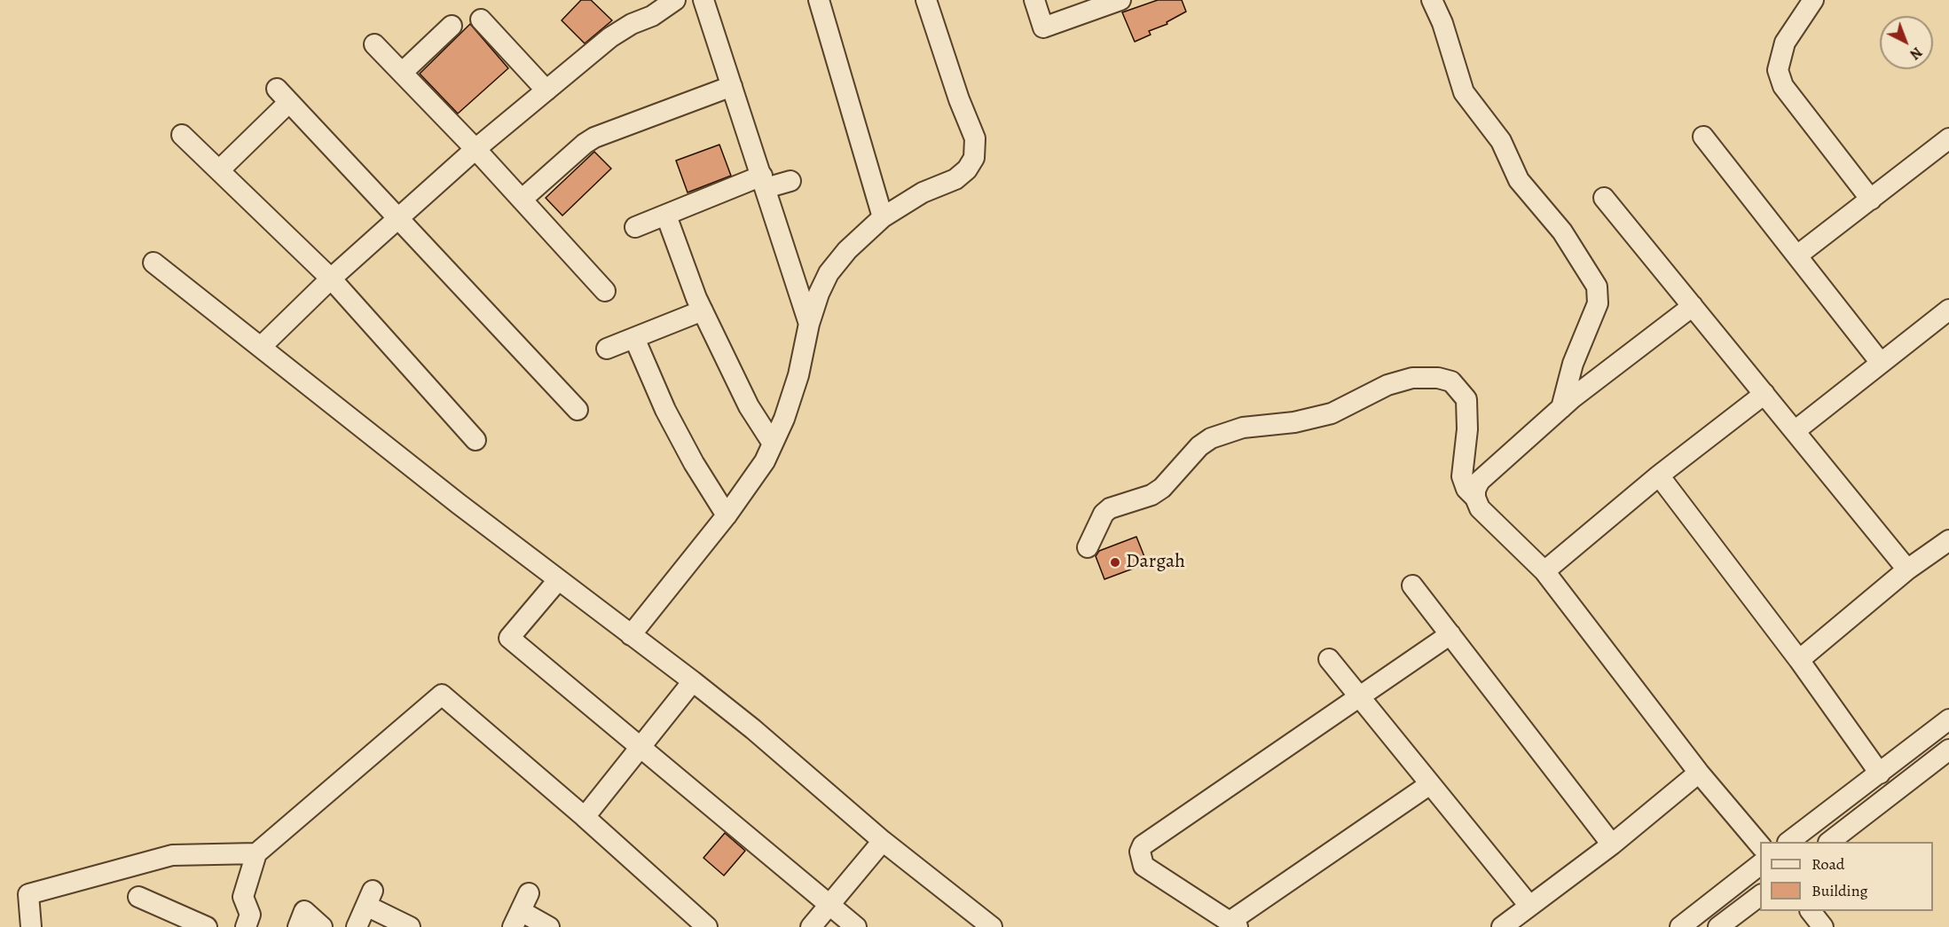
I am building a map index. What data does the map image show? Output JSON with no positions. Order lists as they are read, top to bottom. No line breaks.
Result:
{"places":["Dargah"],"legend":["Road","Building"],"north":"bottom right"}
